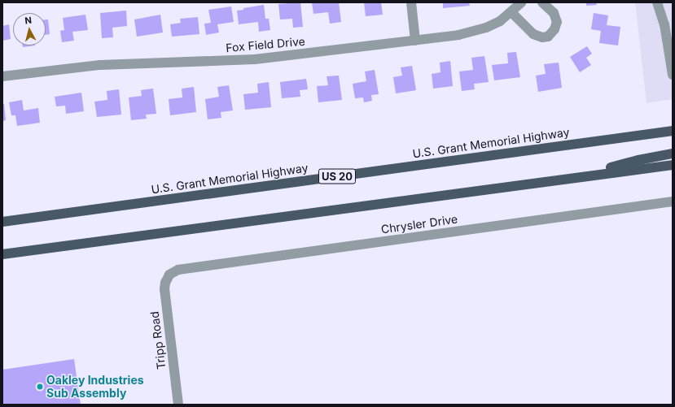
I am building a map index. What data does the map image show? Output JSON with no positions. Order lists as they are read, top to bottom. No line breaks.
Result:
{"streets":{"main road":["U.S. Grant Memorial Highway","US 20"],"street":["Fox Field Drive","Chrysler Drive","Tripp Road"]},"crossings":[["Chrysler Drive","Tripp Road"]],"places":["Oakley Industries Sub Assembly"],"north":"top"}
